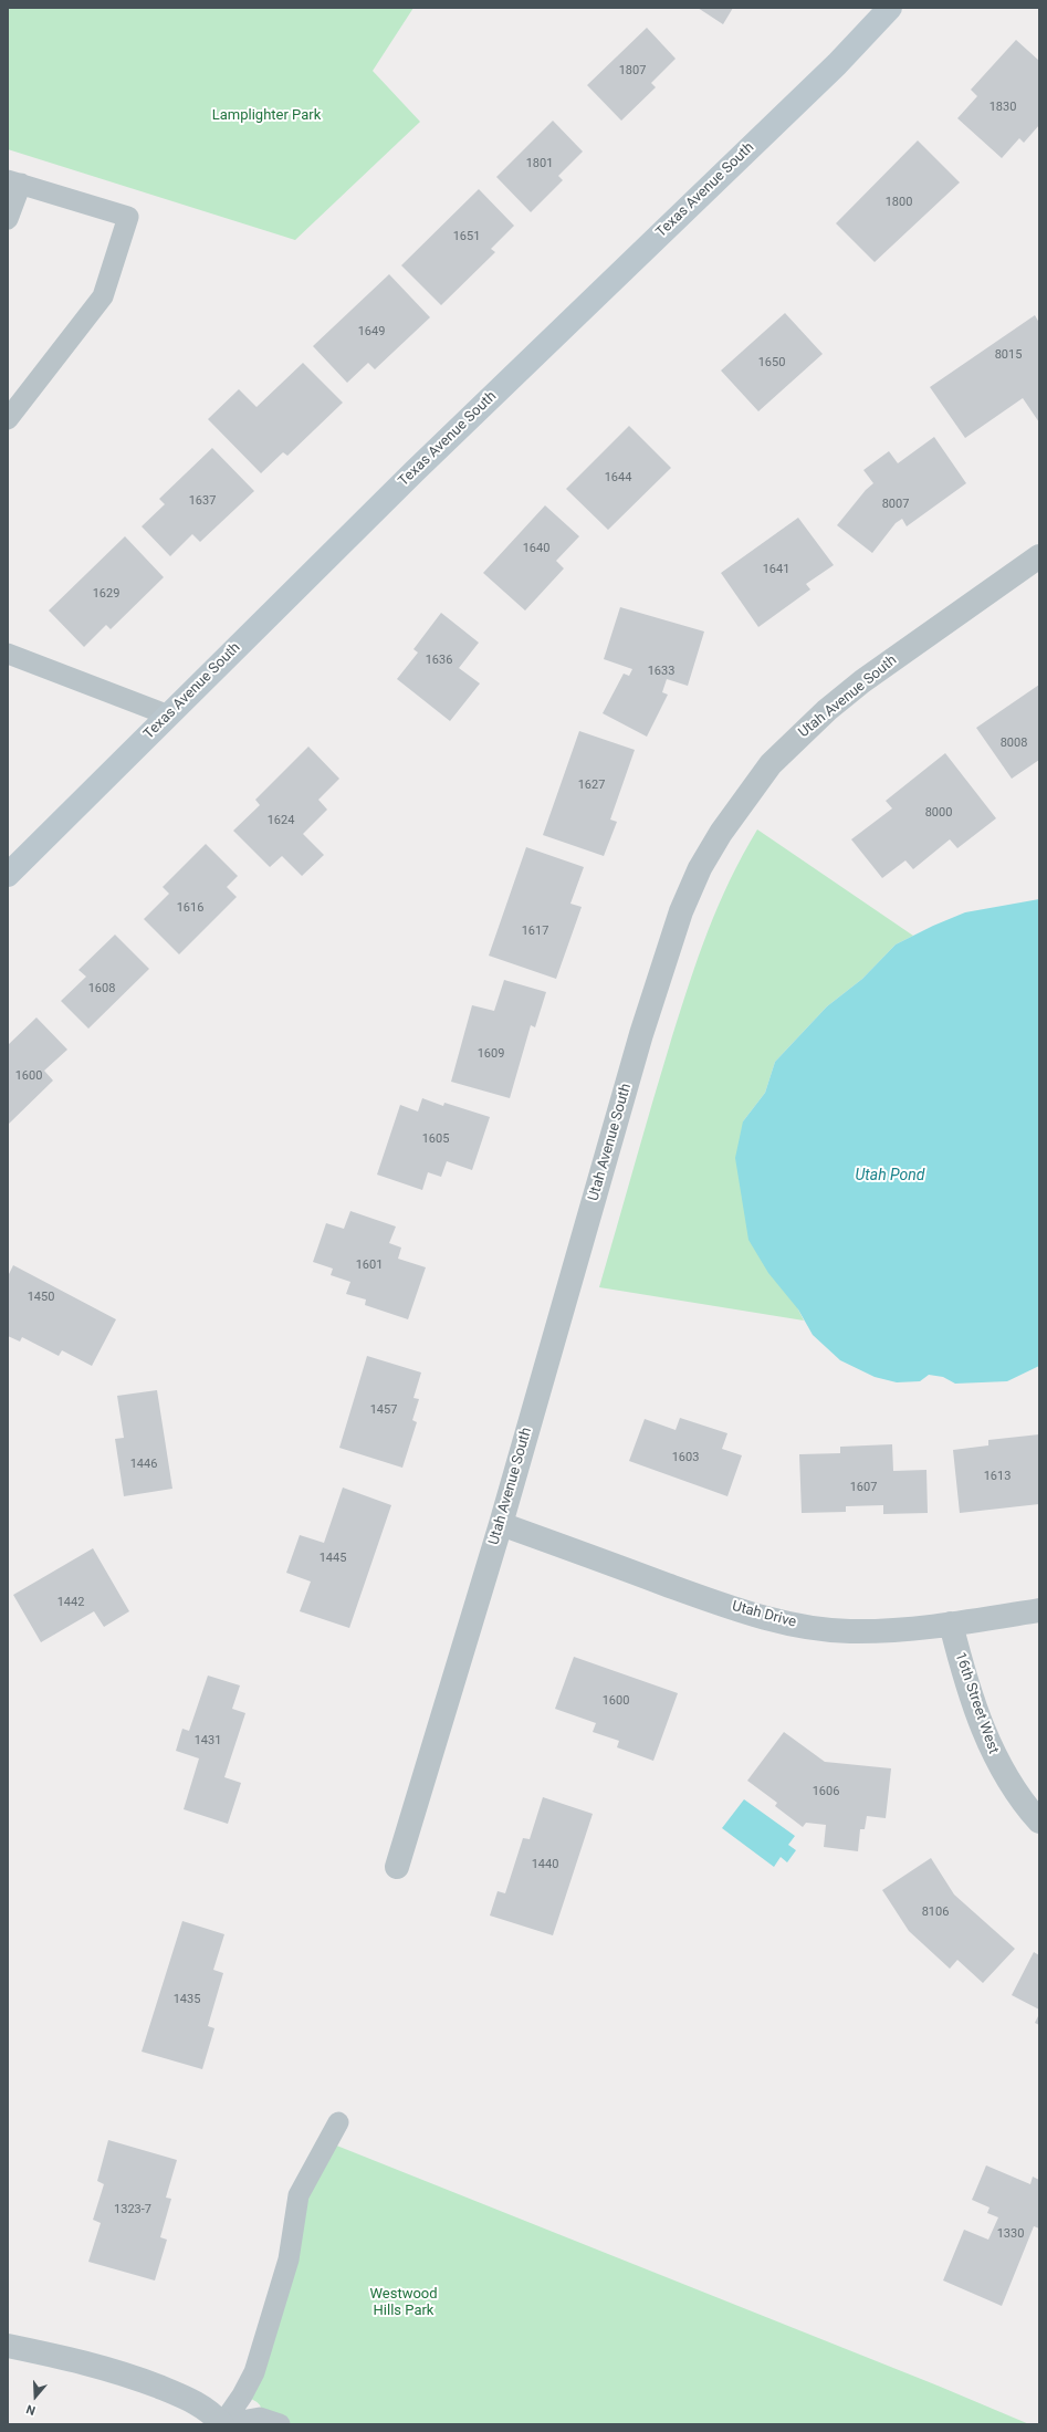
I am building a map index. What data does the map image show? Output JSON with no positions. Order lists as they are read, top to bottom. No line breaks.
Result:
{"streets":{"street":["Texas Avenue South","Utah Avenue South","Utah Drive","16th Street West"]},"crossings":[["Utah Avenue South","Utah Drive"],["Utah Drive","16th Street West"]],"water":["Utah Pond"],"parks":["Lamplighter Park","Westwood Hills Park"],"house_numbers":["1807","1830","1801","1800","1651","1649","8015","1650","1644","1637","8007","1640","1641","1629","1636","1633","8008","1627","8000","1624","1616","1617","1608","1609","1600","1605","1601","1450","1457","1603","1446","1613","1607","1445","1442","1600","1431","1606","1440","8106","1435","1323-7","1330"],"north":"bottom"}
